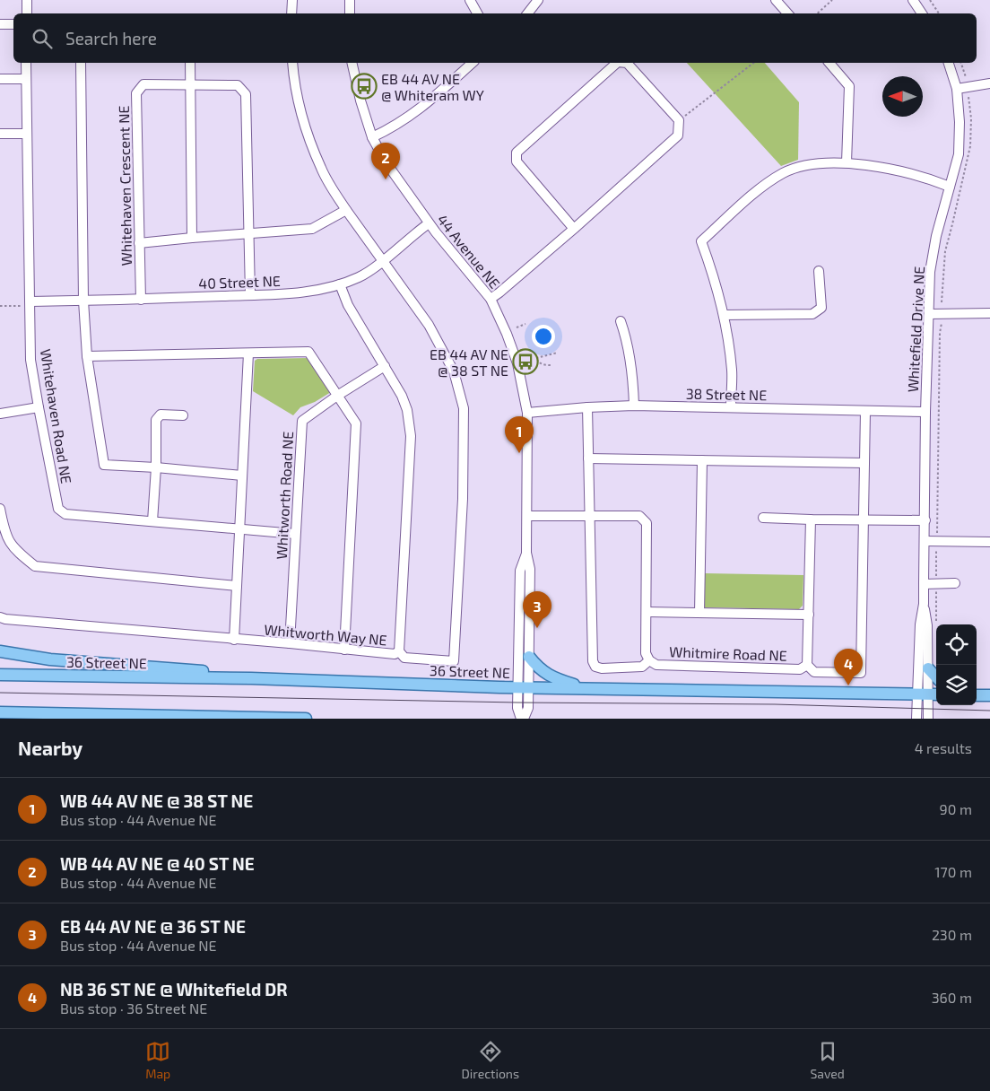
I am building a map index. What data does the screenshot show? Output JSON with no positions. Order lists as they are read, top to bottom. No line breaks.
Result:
{"streets":{"main road":["36 Street NE"],"street":["Whitehaven Crescent NE","44 Avenue NE","40 Street NE","Whitefield Drive NE","38 Street NE","Whitehaven Road NE","Whitworth Road NE","Whitworth Way NE","Whitmire Road NE"]},"crossings":[["Whitehaven Crescent NE","40 Street NE"],["44 Avenue NE","40 Street NE"],["44 Avenue NE","38 Street NE"],["44 Avenue NE","Whitmire Road NE"],["44 Avenue NE","36 Street NE"],["40 Street NE","Whitehaven Road NE"],["40 Street NE","Whitworth Way NE"],["Whitefield Drive NE","38 Street NE"],["Whitefield Drive NE","36 Street NE"],["Whitehaven Road NE","Whitworth Road NE"],["Whitworth Road NE","Whitworth Way NE"]],"places":{"bus stop":["EB 44 AV NE @ Whiteram WY","EB 44 AV NE @ 38 ST NE"]},"north":"left","page":{"search":"Search here","pins":["2","1","3","4"],"heading":["Nearby","4 results"],"list":[{"mark":"1","name":"WB 44 AV NE @ 38 ST NE","note":"Bus stop · 44 Avenue NE","value":"90 m"},{"mark":"2","name":"WB 44 AV NE @ 40 ST NE","note":"Bus stop · 44 Avenue NE","value":"170 m"},{"mark":"3","name":"EB 44 AV NE @ 36 ST NE","note":"Bus stop · 44 Avenue NE","value":"230 m"},{"mark":"4","name":"NB 36 ST NE @ Whitefield DR","note":"Bus stop · 36 Street NE","value":"360 m"}],"nav":["Map","Directions","Saved"]}}
